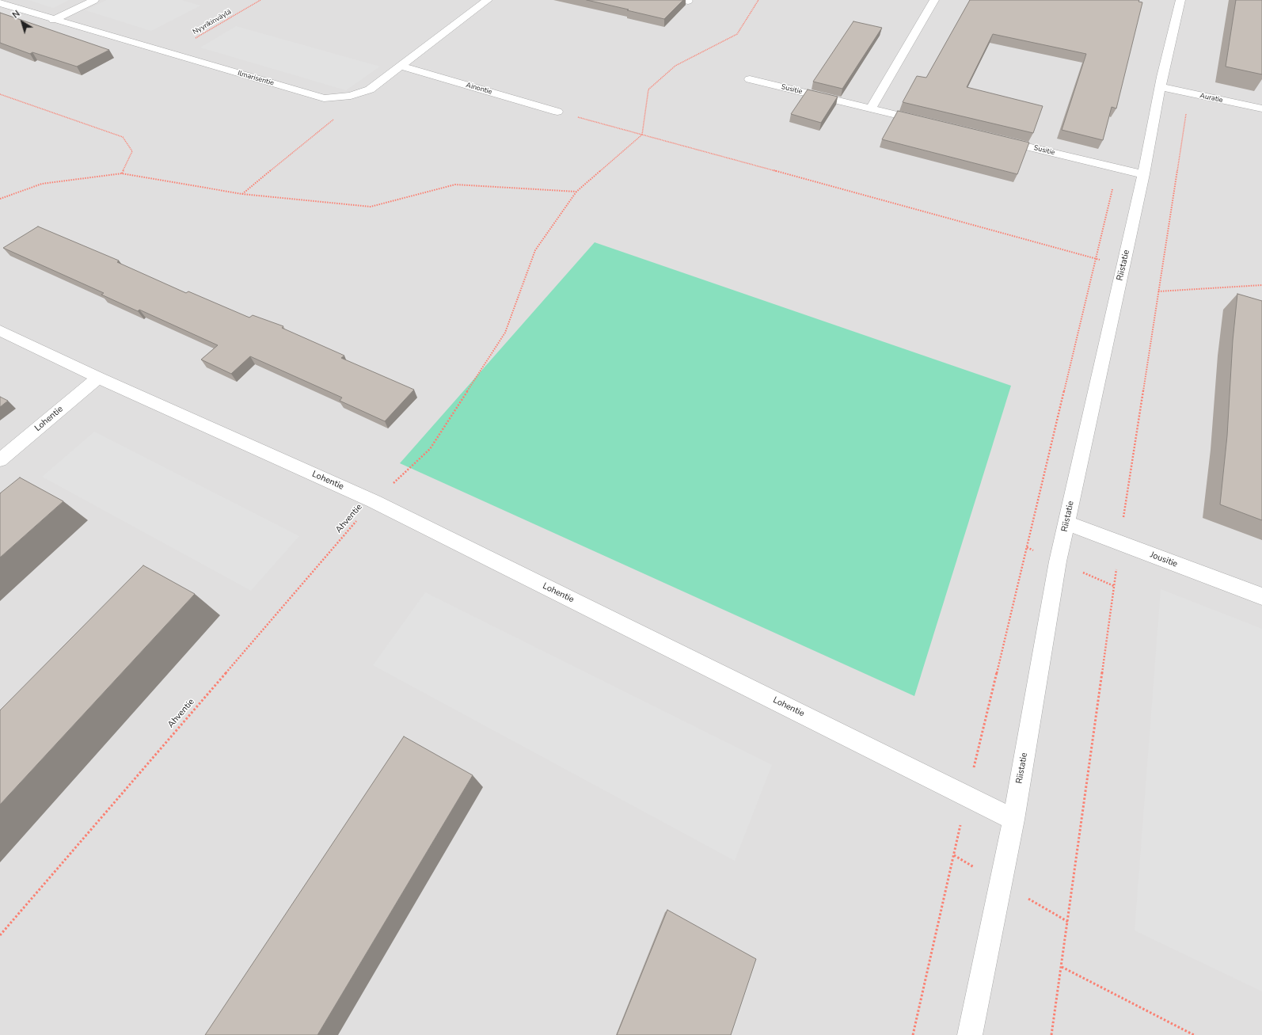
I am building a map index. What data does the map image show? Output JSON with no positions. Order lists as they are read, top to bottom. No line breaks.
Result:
{"streets":{"street":["Ilmarisentie","Ainontie","Susitie","Auratie","Riistatie","Lohentie","Jousitie"],"path":["Nyyrikinväylä","Ahventie"]},"crossings":[["Nyyrikinväylä","Ilmarisentie"],["Ilmarisentie","Ainontie"],["Susitie","Riistatie"],["Auratie","Riistatie"],["Riistatie","Lohentie"],["Riistatie","Jousitie"],["Lohentie","Ahventie"]],"north":"top left"}
